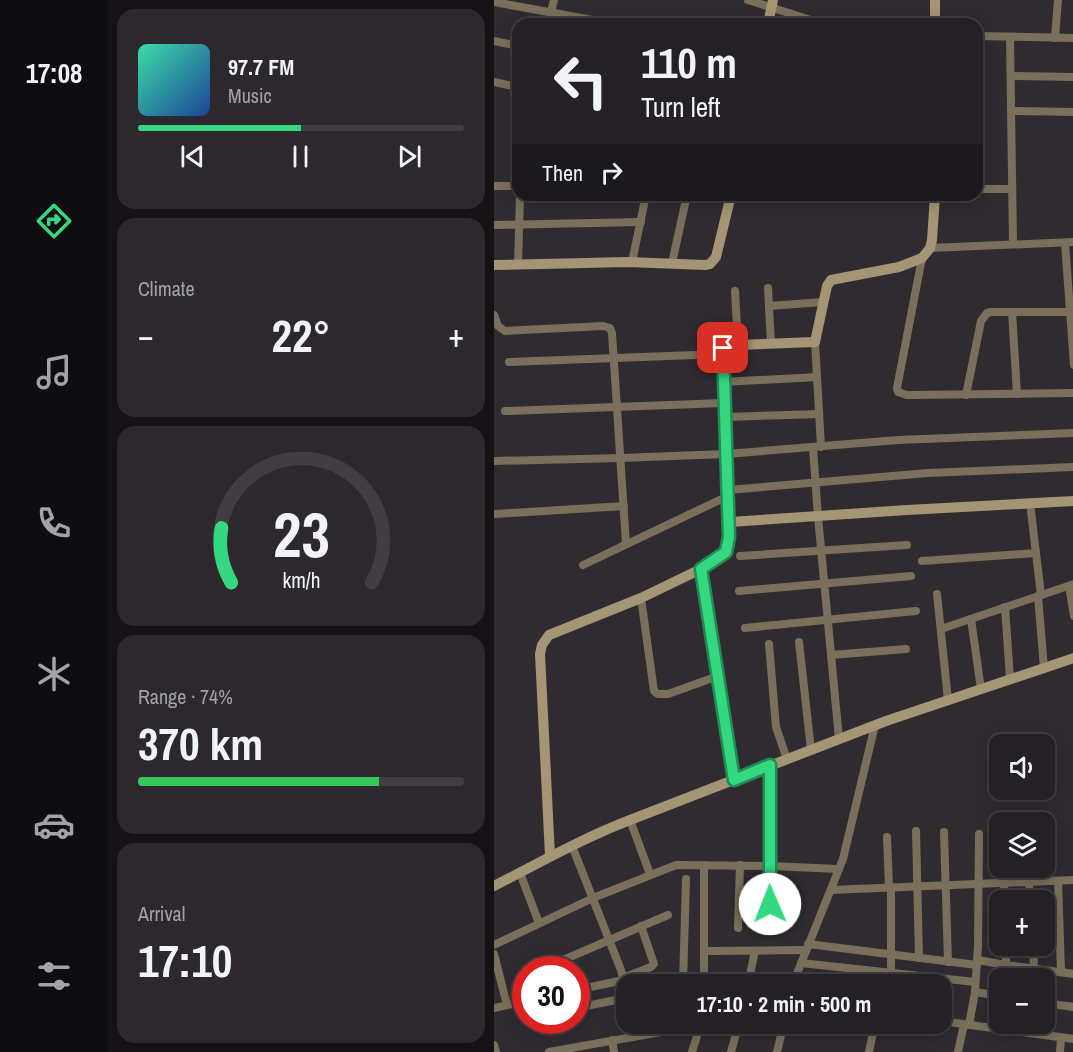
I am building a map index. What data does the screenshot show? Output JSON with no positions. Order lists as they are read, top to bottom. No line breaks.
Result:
{"page":{"tabs":"17:08","turn":["110 m","Turn left"],"song":["97.7 FM","Music"],"then":"Then","tile":["Climate",["Range · 74%","370 km"],["Arrival","17:10"]],"heat":["−","22°","+"],"map_buttons":["+","−"],"limit":"30","trip":"17:10 · 2 min · 500 m","gauge":["23","km/h"]}}
